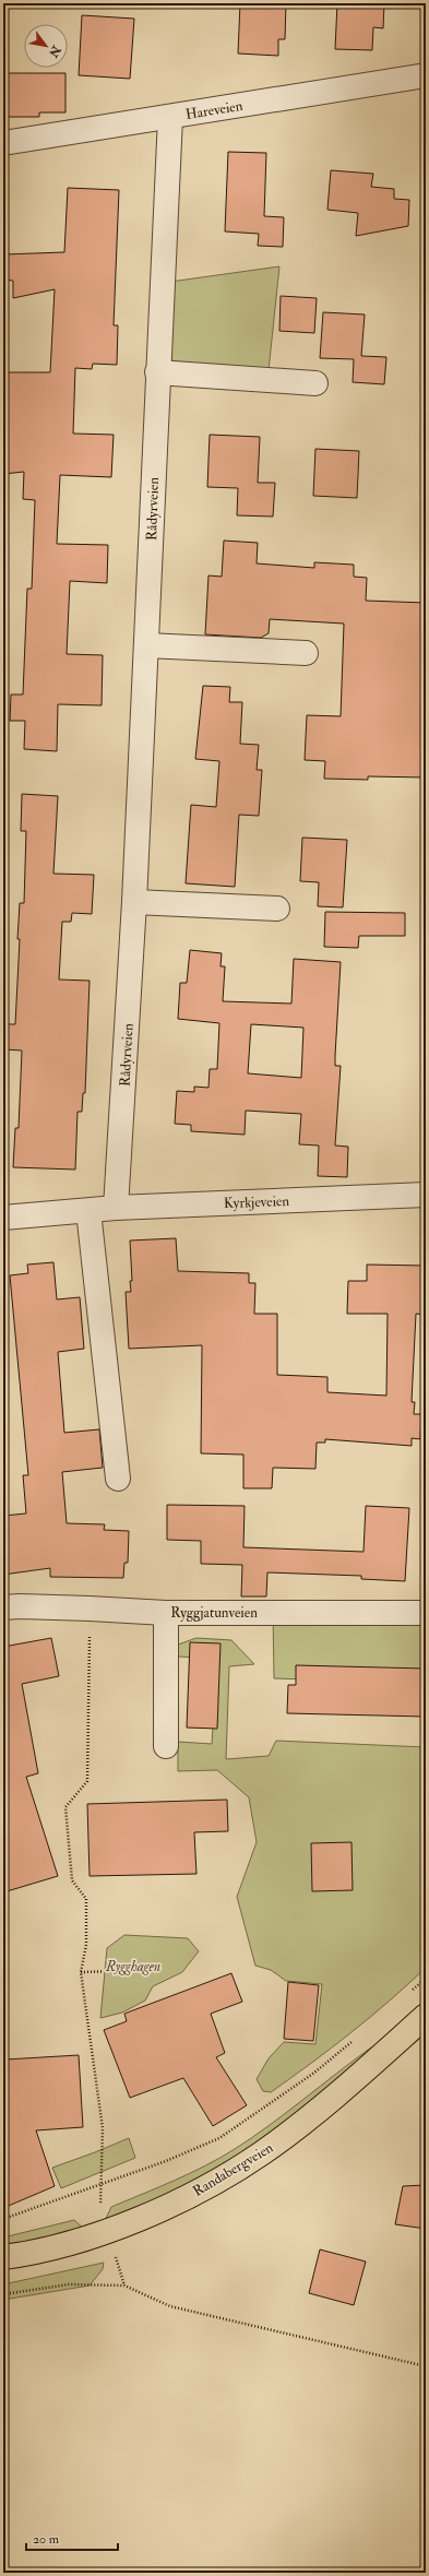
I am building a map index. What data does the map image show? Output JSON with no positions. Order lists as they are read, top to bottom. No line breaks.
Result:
{"streets":{"main road":["Randabergveien"],"street":["Hareveien","Rådyrveien","Kyrkjeveien","Ryggjatunveien"]},"crossings":[["Hareveien","Rådyrveien"],["Rådyrveien","Kyrkjeveien"]],"parks":["Rygghagen"],"scale_bar":"20 m","north":"bottom right"}
